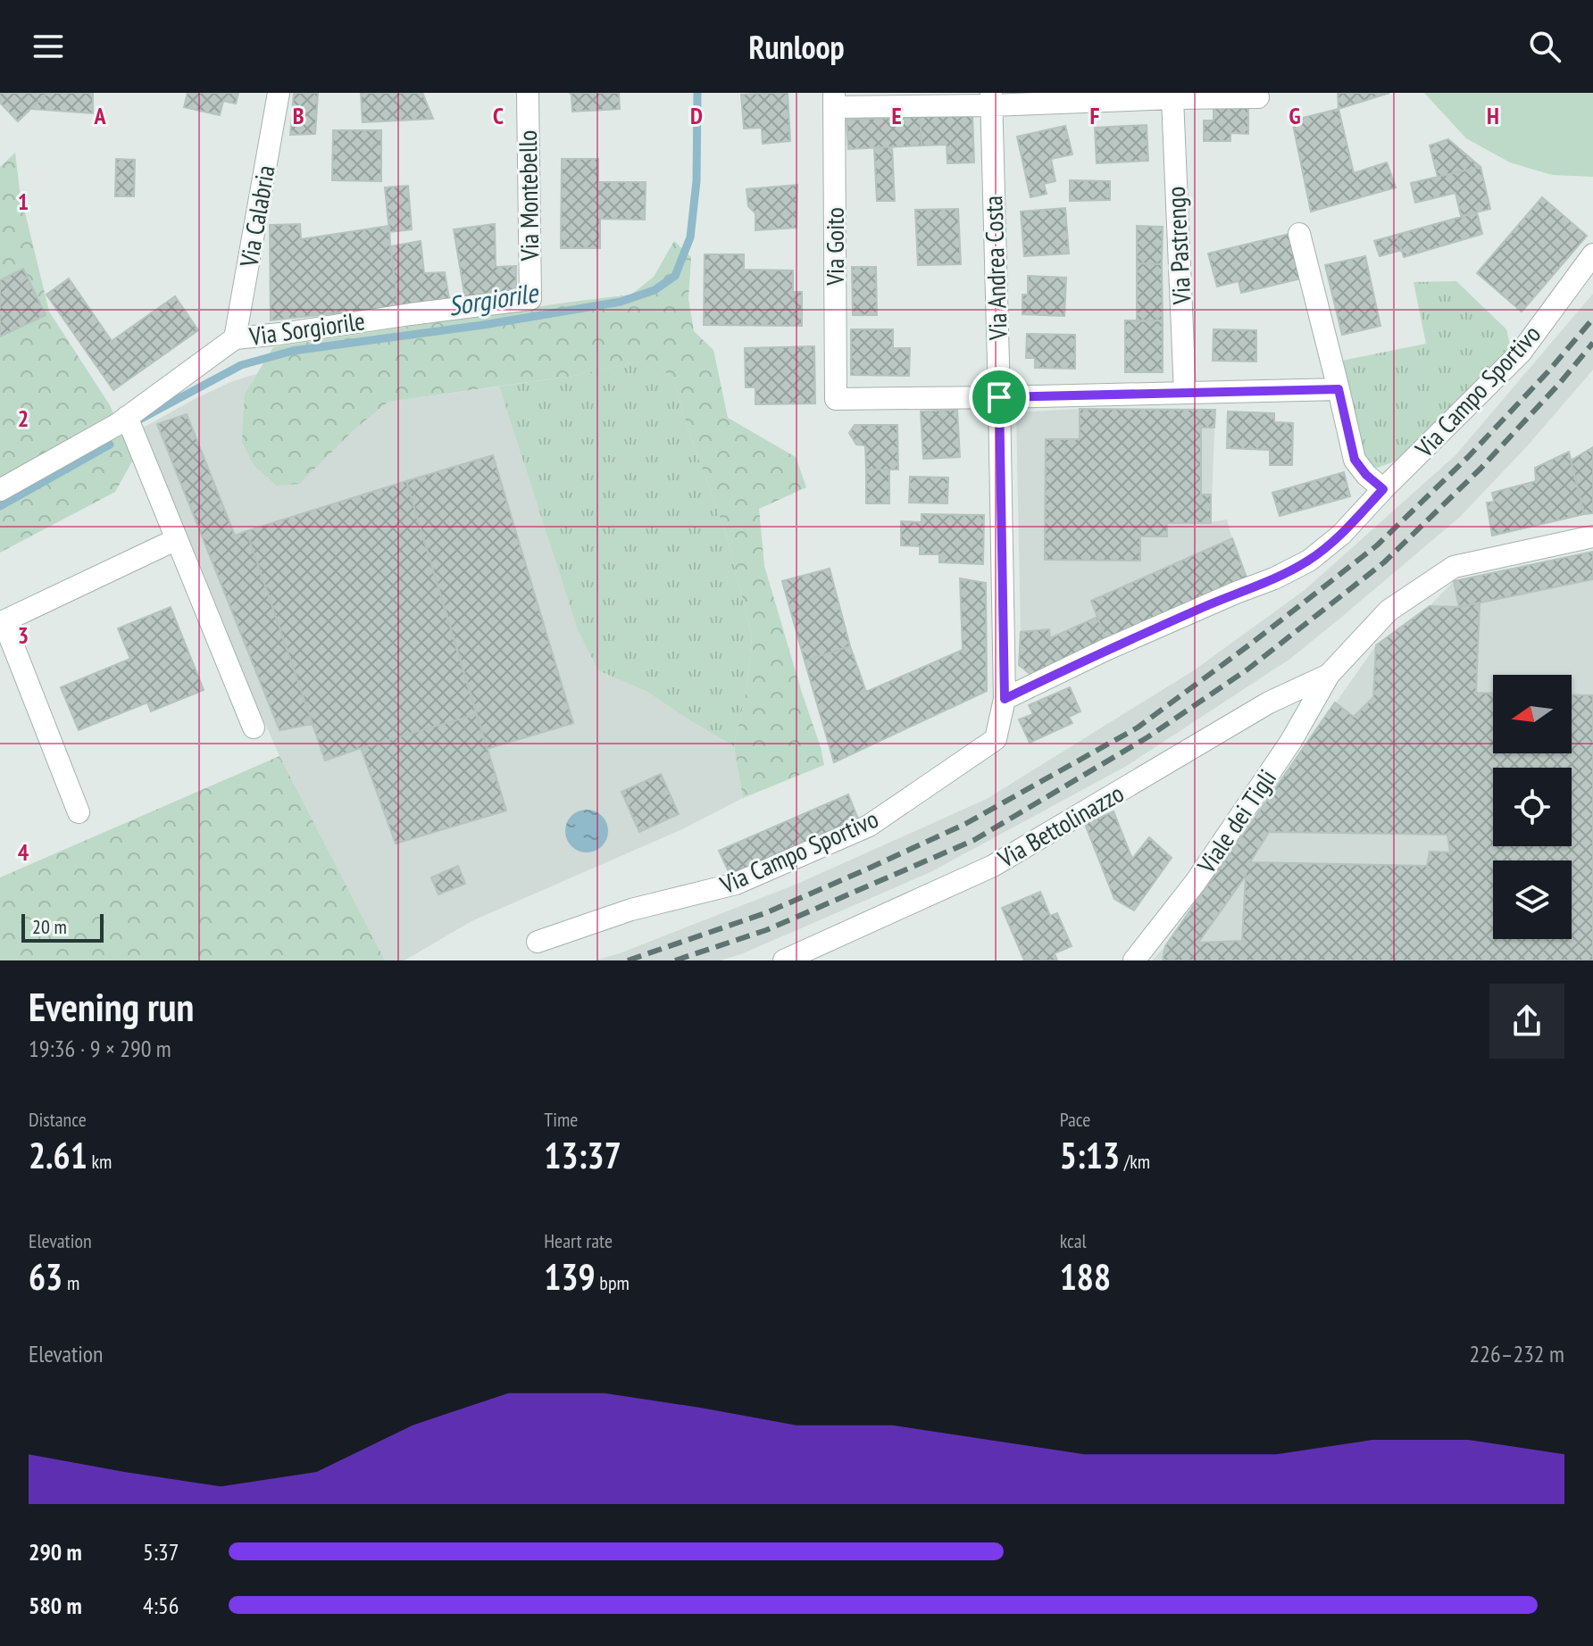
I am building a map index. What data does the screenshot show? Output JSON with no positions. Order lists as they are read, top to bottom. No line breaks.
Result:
{"streets":{"street":["Via Montebello","Via Calabria","Via Pastrengo","Via Goito","Via Andrea Costa","Via Sorgiorile","Via Campo Sportivo","Viale dei Tigli","Via Bettolinazzo"]},"crossings":[["Via Montebello","Via Sorgiorile"],["Via Calabria","Via Sorgiorile"],["Via Goito","Via Andrea Costa"],["Via Andrea Costa","Via Campo Sportivo"],["Viale dei Tigli","Via Bettolinazzo"]],"water":["Sorgiorile"],"scale_bar":"20 m","north":"left","page":{"header":"Runloop","scale":"20 m","heading":["Evening run","19:36 · 9 × 290 m"],"stats":[["Distance","2.61 km"],["Time","13:37"],["Pace","5:13 /km"],["Elevation","63 m"],["Heart rate","139 bpm"],["kcal","188"]],"chart":["Elevation","226–232 m"],"list":[{"name":"290 m","note":"5:37"},{"name":"580 m","note":"4:56"}]},"grid":{"columns":["A","B","C","D","E","F","G","H"],"rows":["1","2","3","4"]}}
